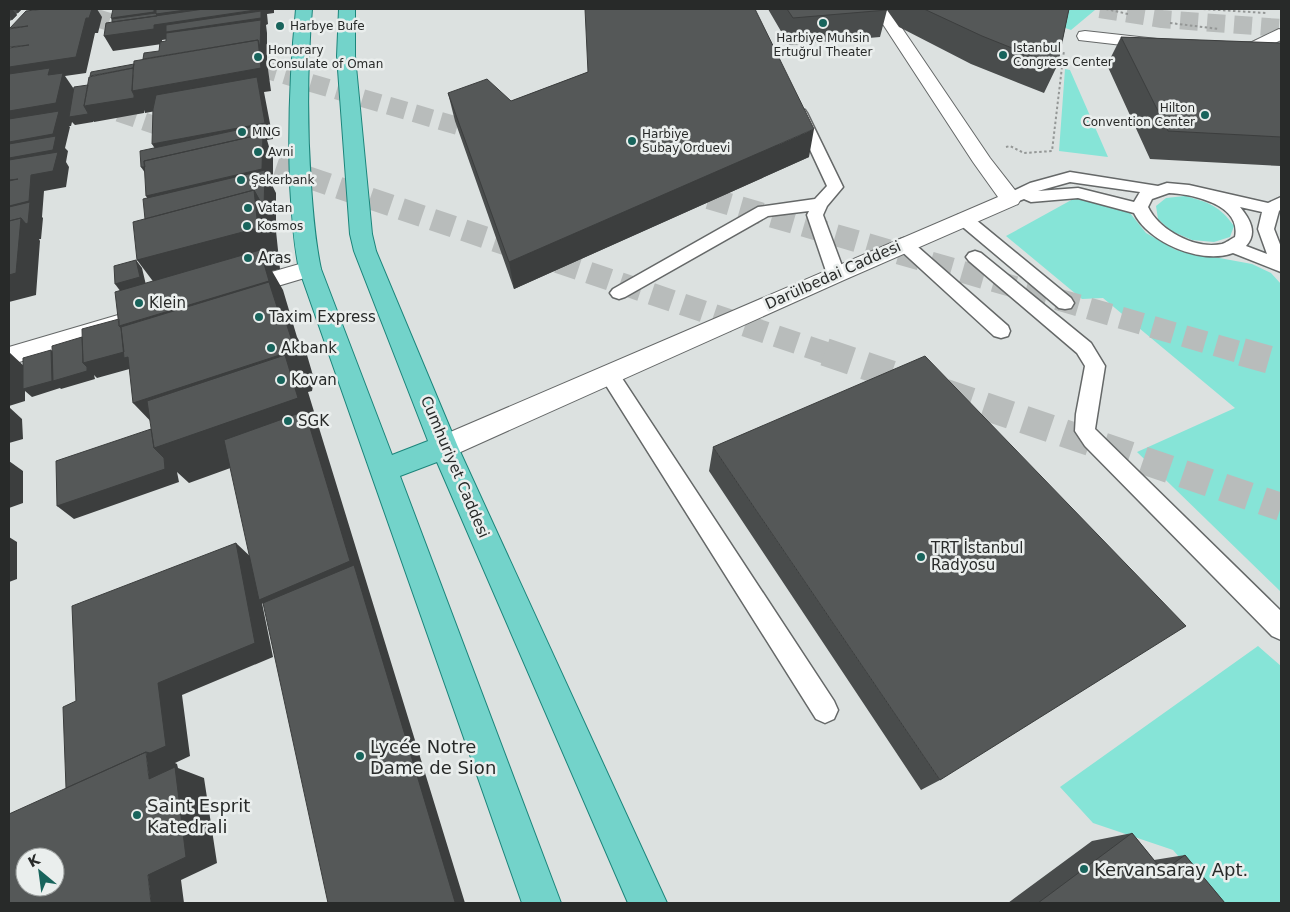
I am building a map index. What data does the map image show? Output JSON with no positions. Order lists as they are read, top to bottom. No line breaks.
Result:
{"streets":{"main road":["Cumhuriyet Caddesi"],"street":["Darülbedai Caddesi"]},"crossings":[["Darülbedai Caddesi","Cumhuriyet Caddesi"]],"places":["Harbiye Muhsin Ertuğrul Theater","Harbye Bufe","Istanbul Congress Center","Honorary Consulate of Oman","Hilton Convention Center","MNG","Harbiye Subay Orduevi","Avni","Şekerbank","Vatan","Kosmos","Aras","Klein","Taxim Express","Akbank","Kovan","SGK","TRT İstanbul Radyosu","Lycée Notre Dame de Sion","Saint Esprit Katedrali","Kervansaray Apt."],"north":"top left"}
